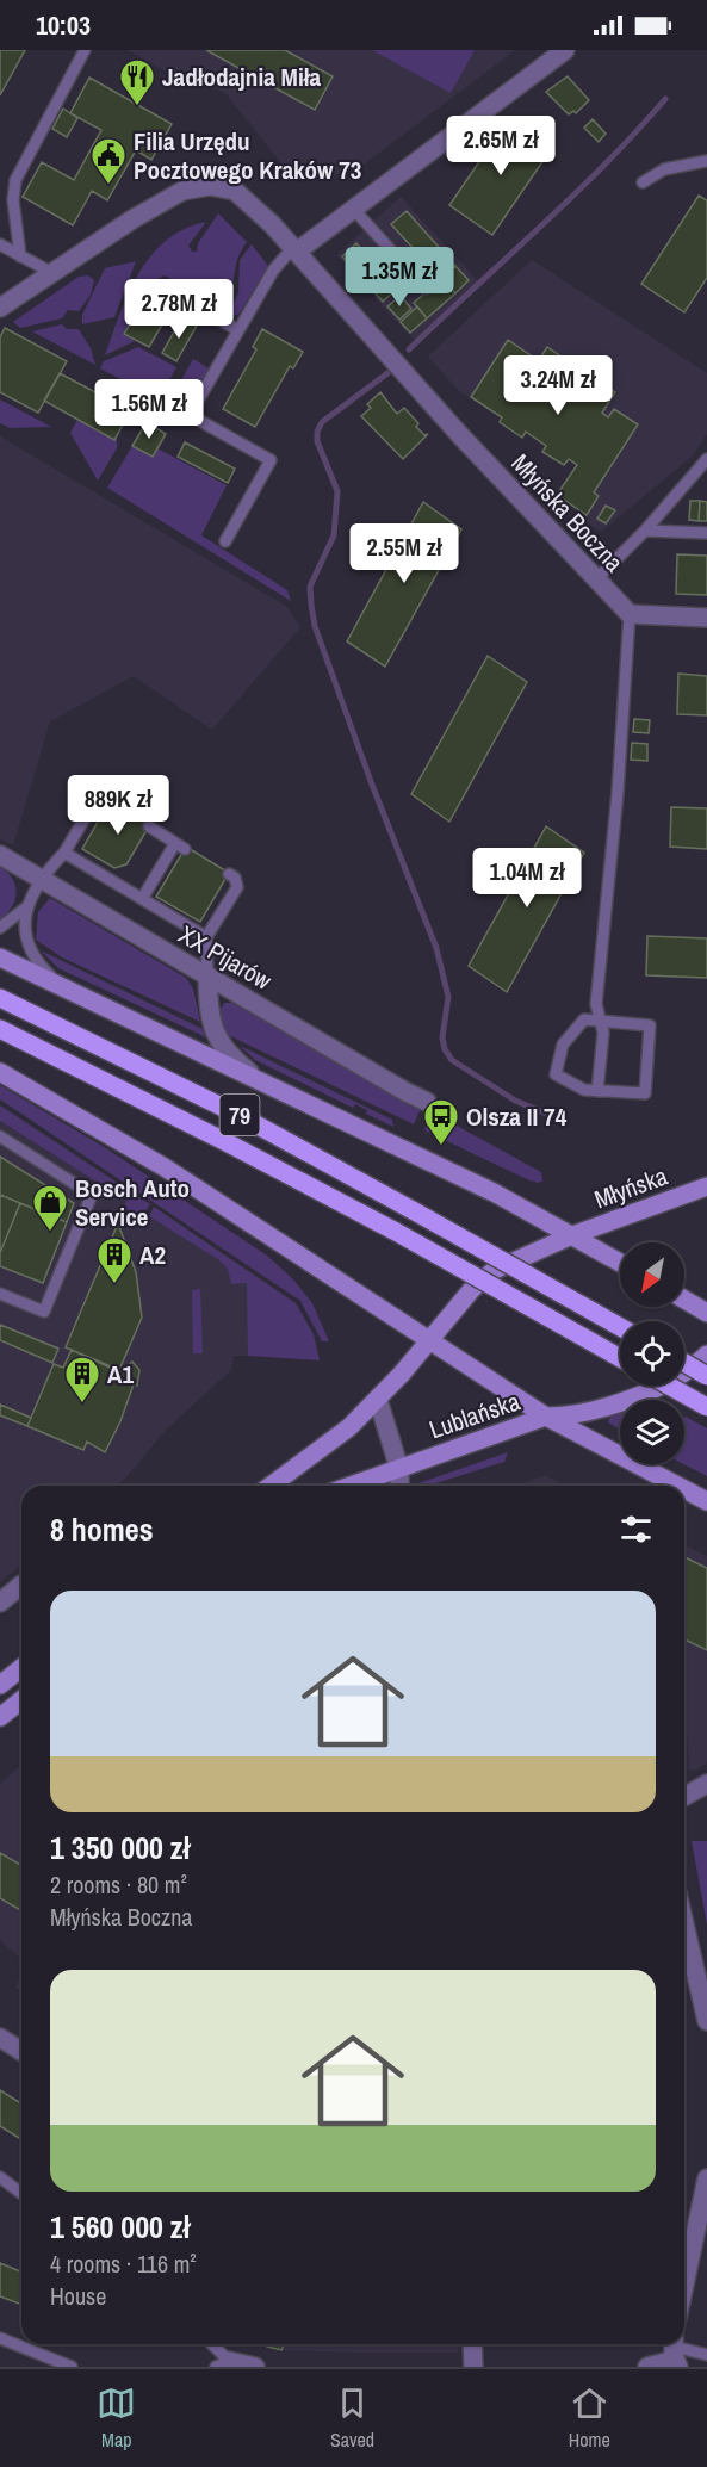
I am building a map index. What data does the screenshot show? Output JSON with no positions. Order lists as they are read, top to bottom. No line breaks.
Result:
{"streets":{"main road":["79","Młyńska","Lublańska"],"street":["Młyńska Boczna","XX Pijarów"]},"places":{"restaurant":["Jadłodajnia Miła"],"public building":["Filia Urzędu Pocztowego Kraków 73"],"bus stop":["Olsza II 74"],"shop":["Bosch Auto Service"],"building":["A2","A1"]},"north":"bottom left","page":{"status":"10:03","price":["2.65M zł","1.35M zł","2.78M zł","3.24M zł","1.56M zł","2.55M zł","889K zł","1.04M zł"],"heading":"8 homes","list":[{"name":"1 350 000 zł","note":"2 rooms · 80 m² · Młyńska Boczna"},{"name":"1 560 000 zł","note":"4 rooms · 116 m² · House"}],"tabs":["Map","Saved","Home"]}}
